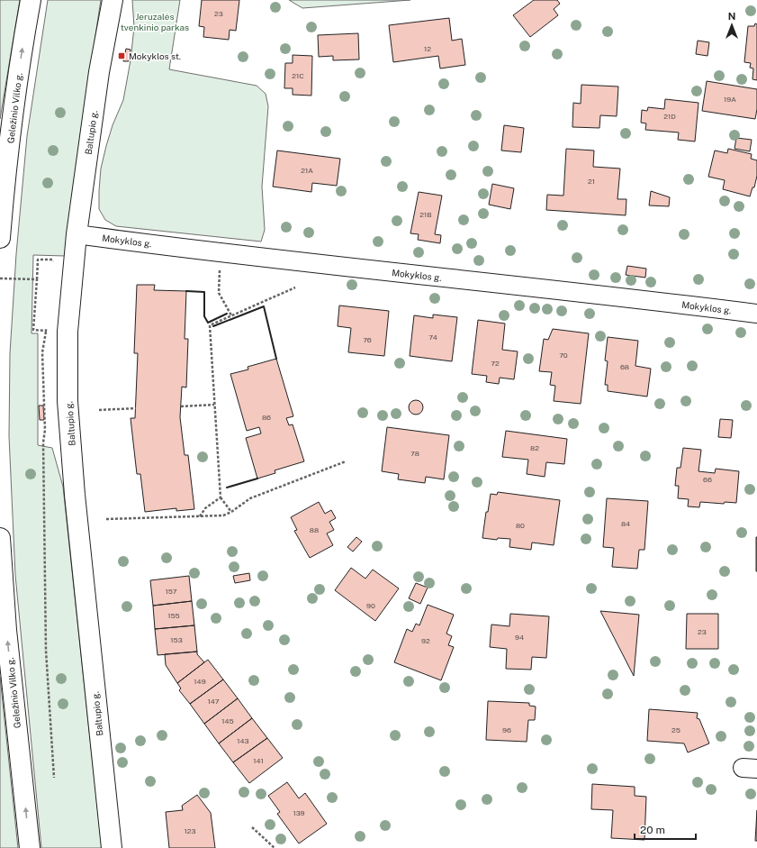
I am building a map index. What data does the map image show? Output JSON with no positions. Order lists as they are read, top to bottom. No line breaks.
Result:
{"streets":{"main road":["Geležinio Vilko g.","Baltupio g."],"street":["Mokyklos g."]},"crossings":[["Baltupio g.","Mokyklos g."]],"one_way":["Geležinio Vilko g."],"parks":["Jeruzalės tvenkinio parkas"],"places":{"transit":["Mokyklos st."]},"house_numbers":["23","12","21C","19A","21D","21A","21","21B","74","76","70","72","68","86","82","78","66","84","80","88","157","90","155","23","94","153","92","149","147","145","96","25","143","141","139","123"],"scale_bar":"20 m","north":"top"}
